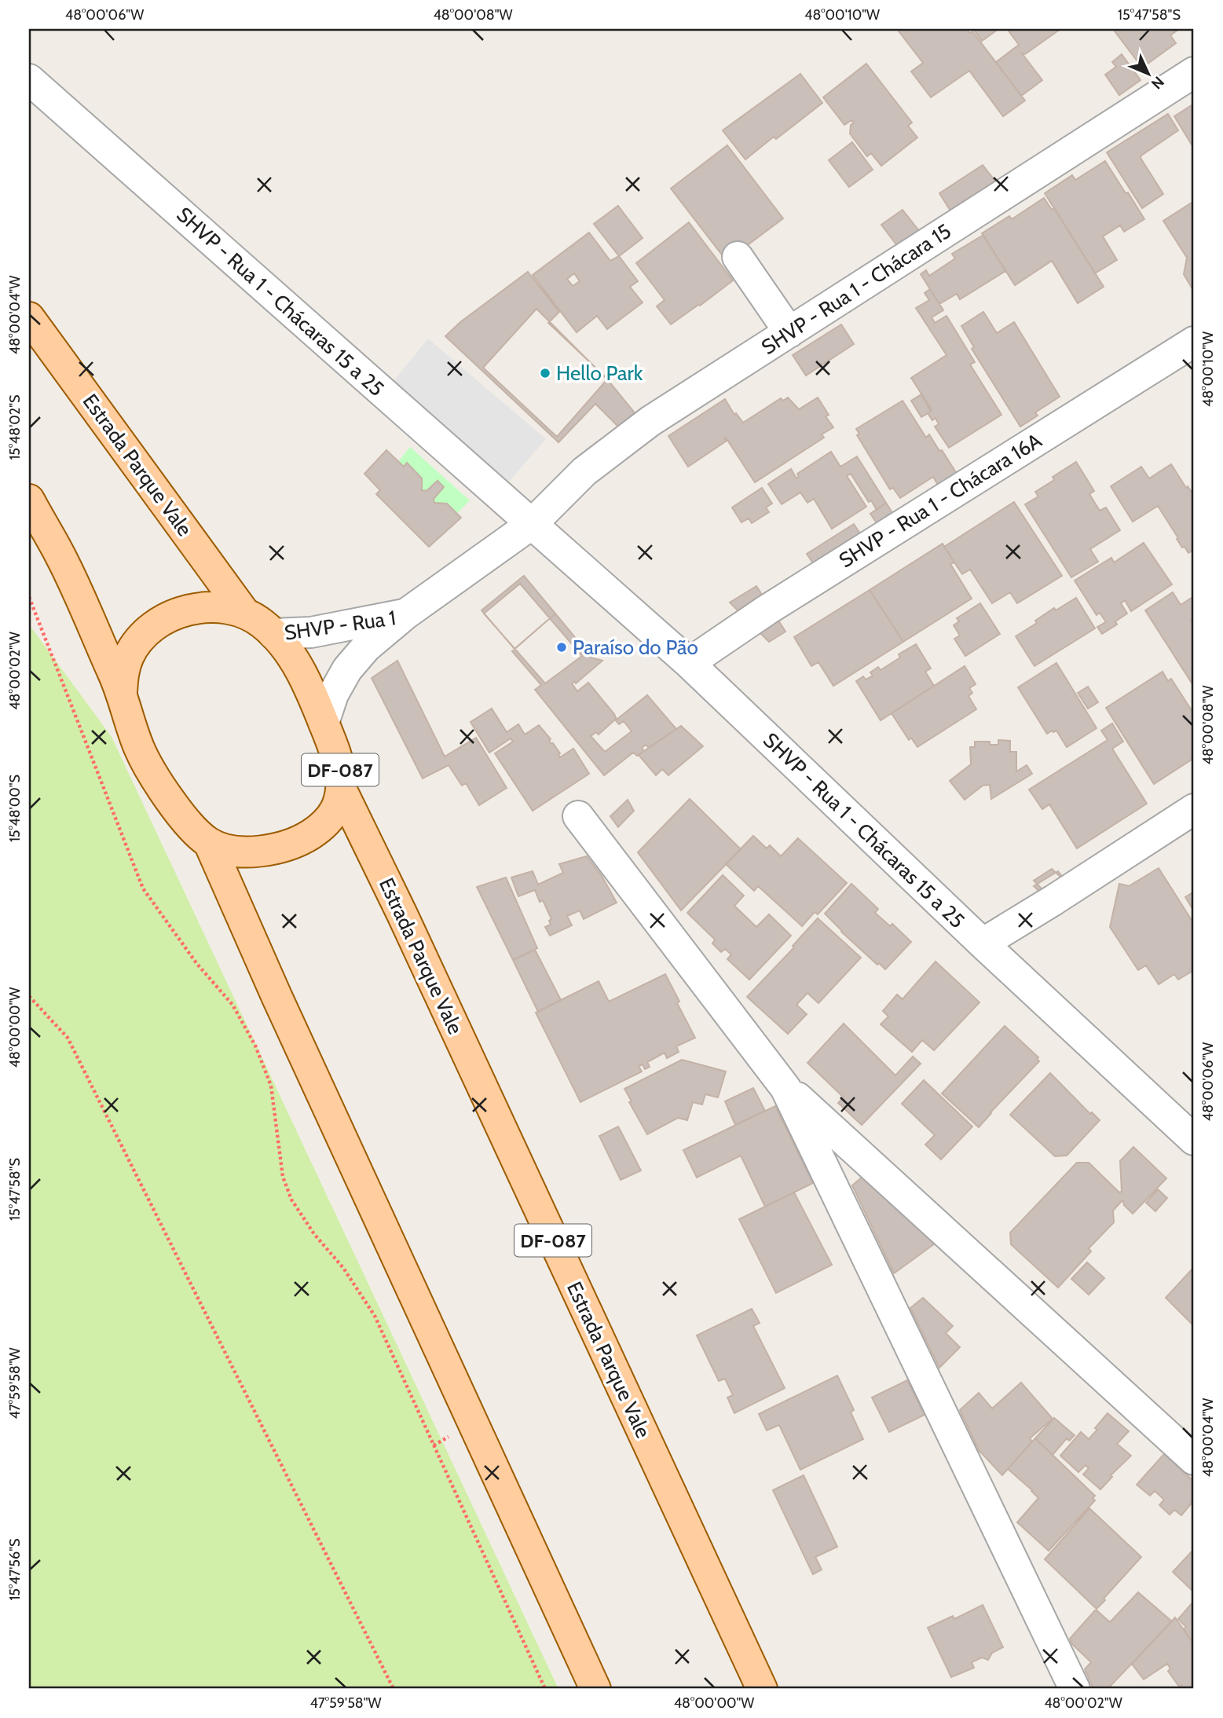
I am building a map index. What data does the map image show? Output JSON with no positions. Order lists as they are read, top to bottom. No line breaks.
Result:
{"streets":{"main road":["Estrada Parque Vale","DF-087"],"street":["SHVP - Rua 1 - Chácara 15","SHVP - Rua 1 - Chácaras 15 a 25","SHVP - Rua 1 - Chácara 16A","SHVP - Rua 1"]},"crossings":[["SHVP - Rua 1 - Chácara 15","SHVP - Rua 1 - Chácaras 15 a 25"],["SHVP - Rua 1 - Chácaras 15 a 25","SHVP - Rua 1 - Chácara 16A"],["Estrada Parque Vale","DF-087"],["SHVP - Rua 1","DF-087"]],"places":["Hello Park","Paraíso do Pão"],"north":"bottom right","coordinates":["48°00'06\"W","48°00'08\"W","48°00'10\"W","15°47'58\"S","48°00'04\"W","15°48'02\"S","48°00'02\"W","15°48'00\"S","48°00'00\"W","47°59'58\"W","15°47'56\"S"]}
